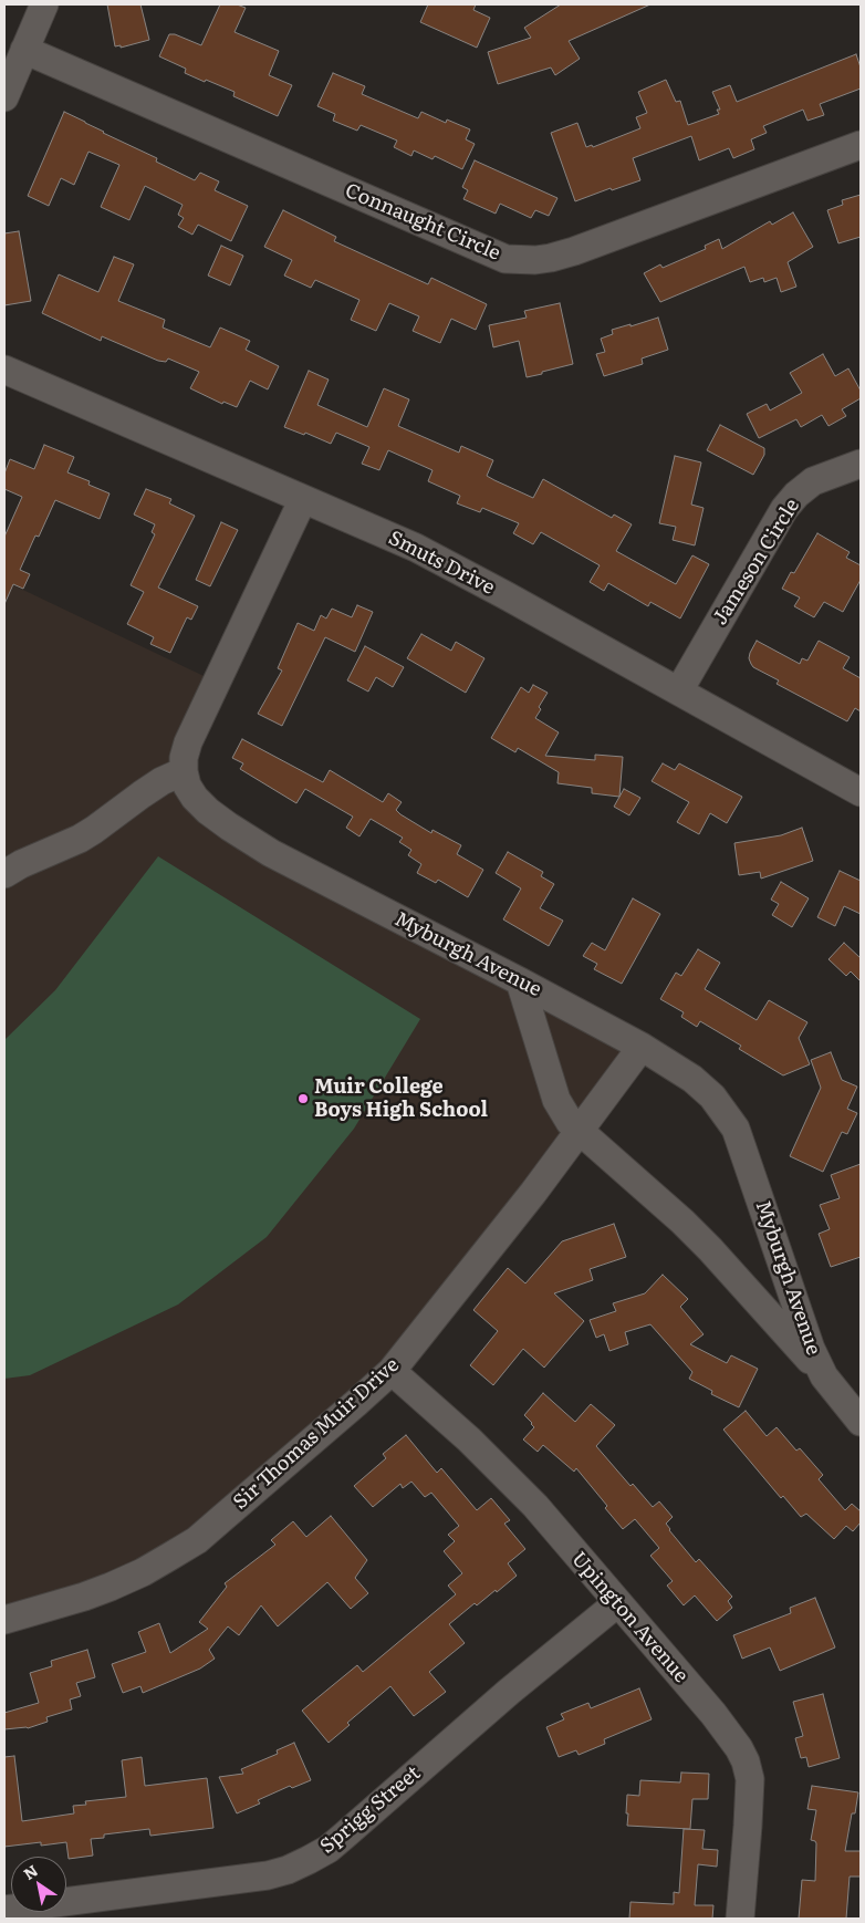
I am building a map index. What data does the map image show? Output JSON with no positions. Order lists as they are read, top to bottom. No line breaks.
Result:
{"streets":{"street":["Connaught Circle","Jameson Circle","Smuts Drive","Myburgh Avenue","Sir Thomas Muir Drive","Upington Avenue","Sprigg Street"]},"crossings":[["Jameson Circle","Smuts Drive"],["Myburgh Avenue","Sir Thomas Muir Drive"],["Sir Thomas Muir Drive","Upington Avenue"],["Upington Avenue","Sprigg Street"]],"places":["Muir College Boys High School"],"north":"top left"}
